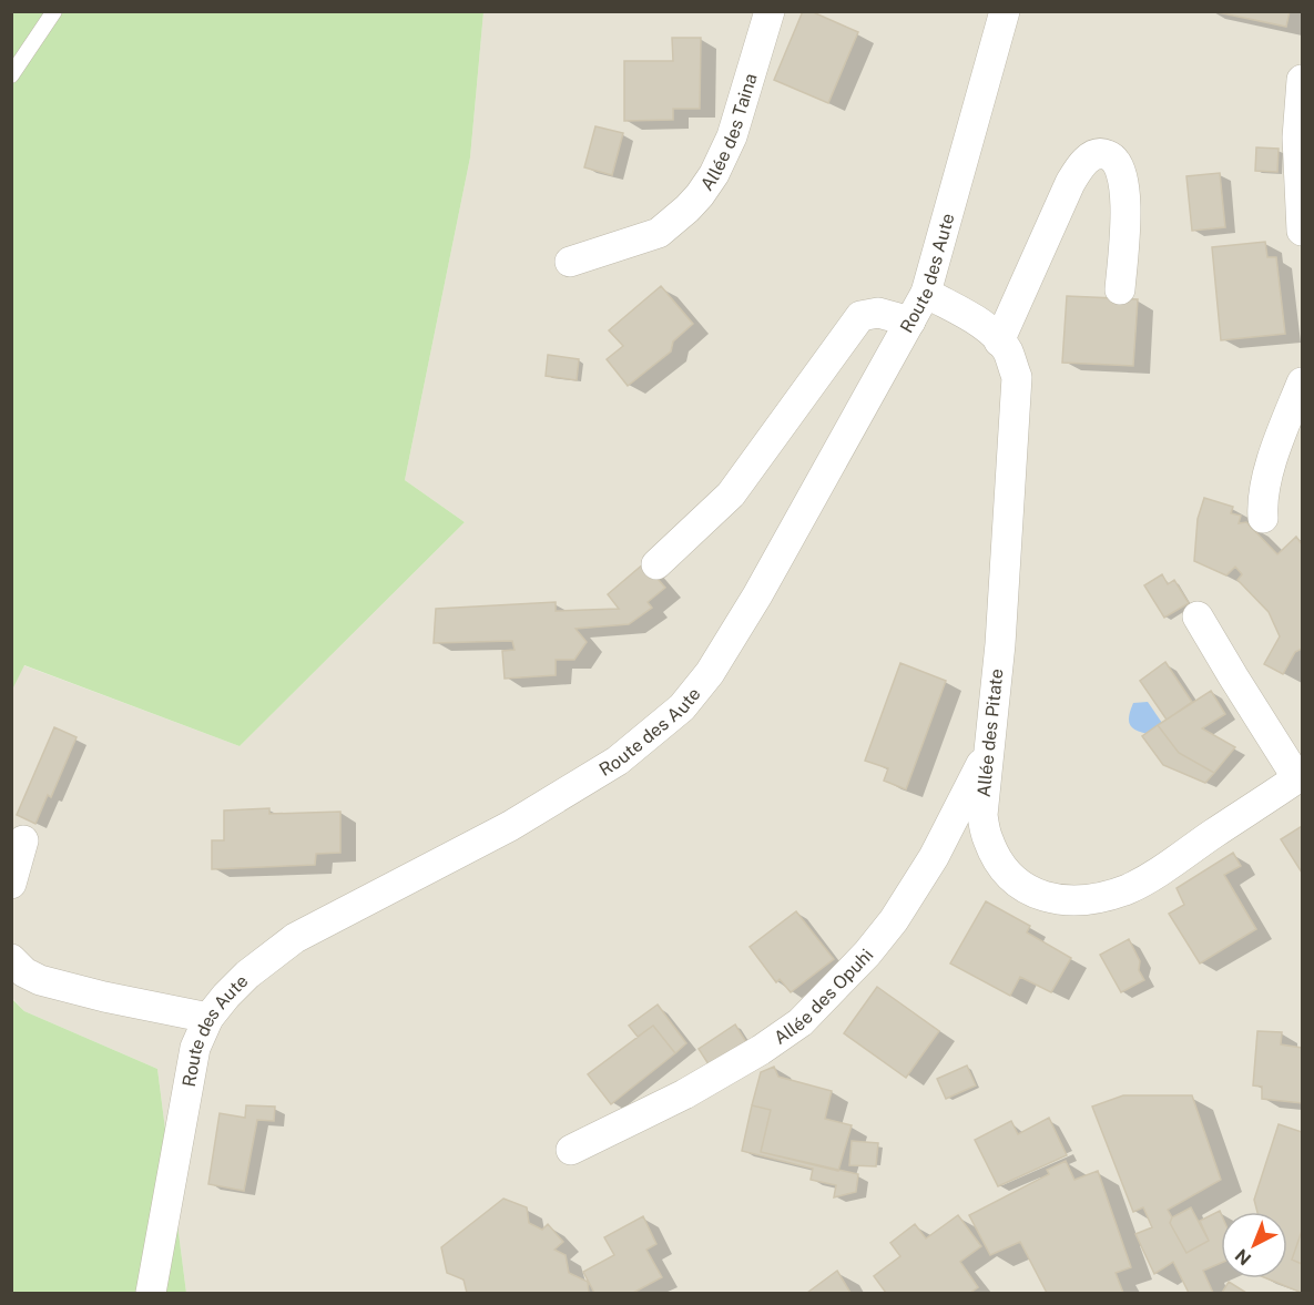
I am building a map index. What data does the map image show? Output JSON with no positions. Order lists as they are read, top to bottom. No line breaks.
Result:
{"streets":{"street":["Allée des Taina","Route des Aute","Allée des Pitate","Allée des Opuhi"]},"crossings":[["Route des Aute","Allée des Pitate"],["Allée des Pitate","Allée des Opuhi"]],"north":"bottom left"}
